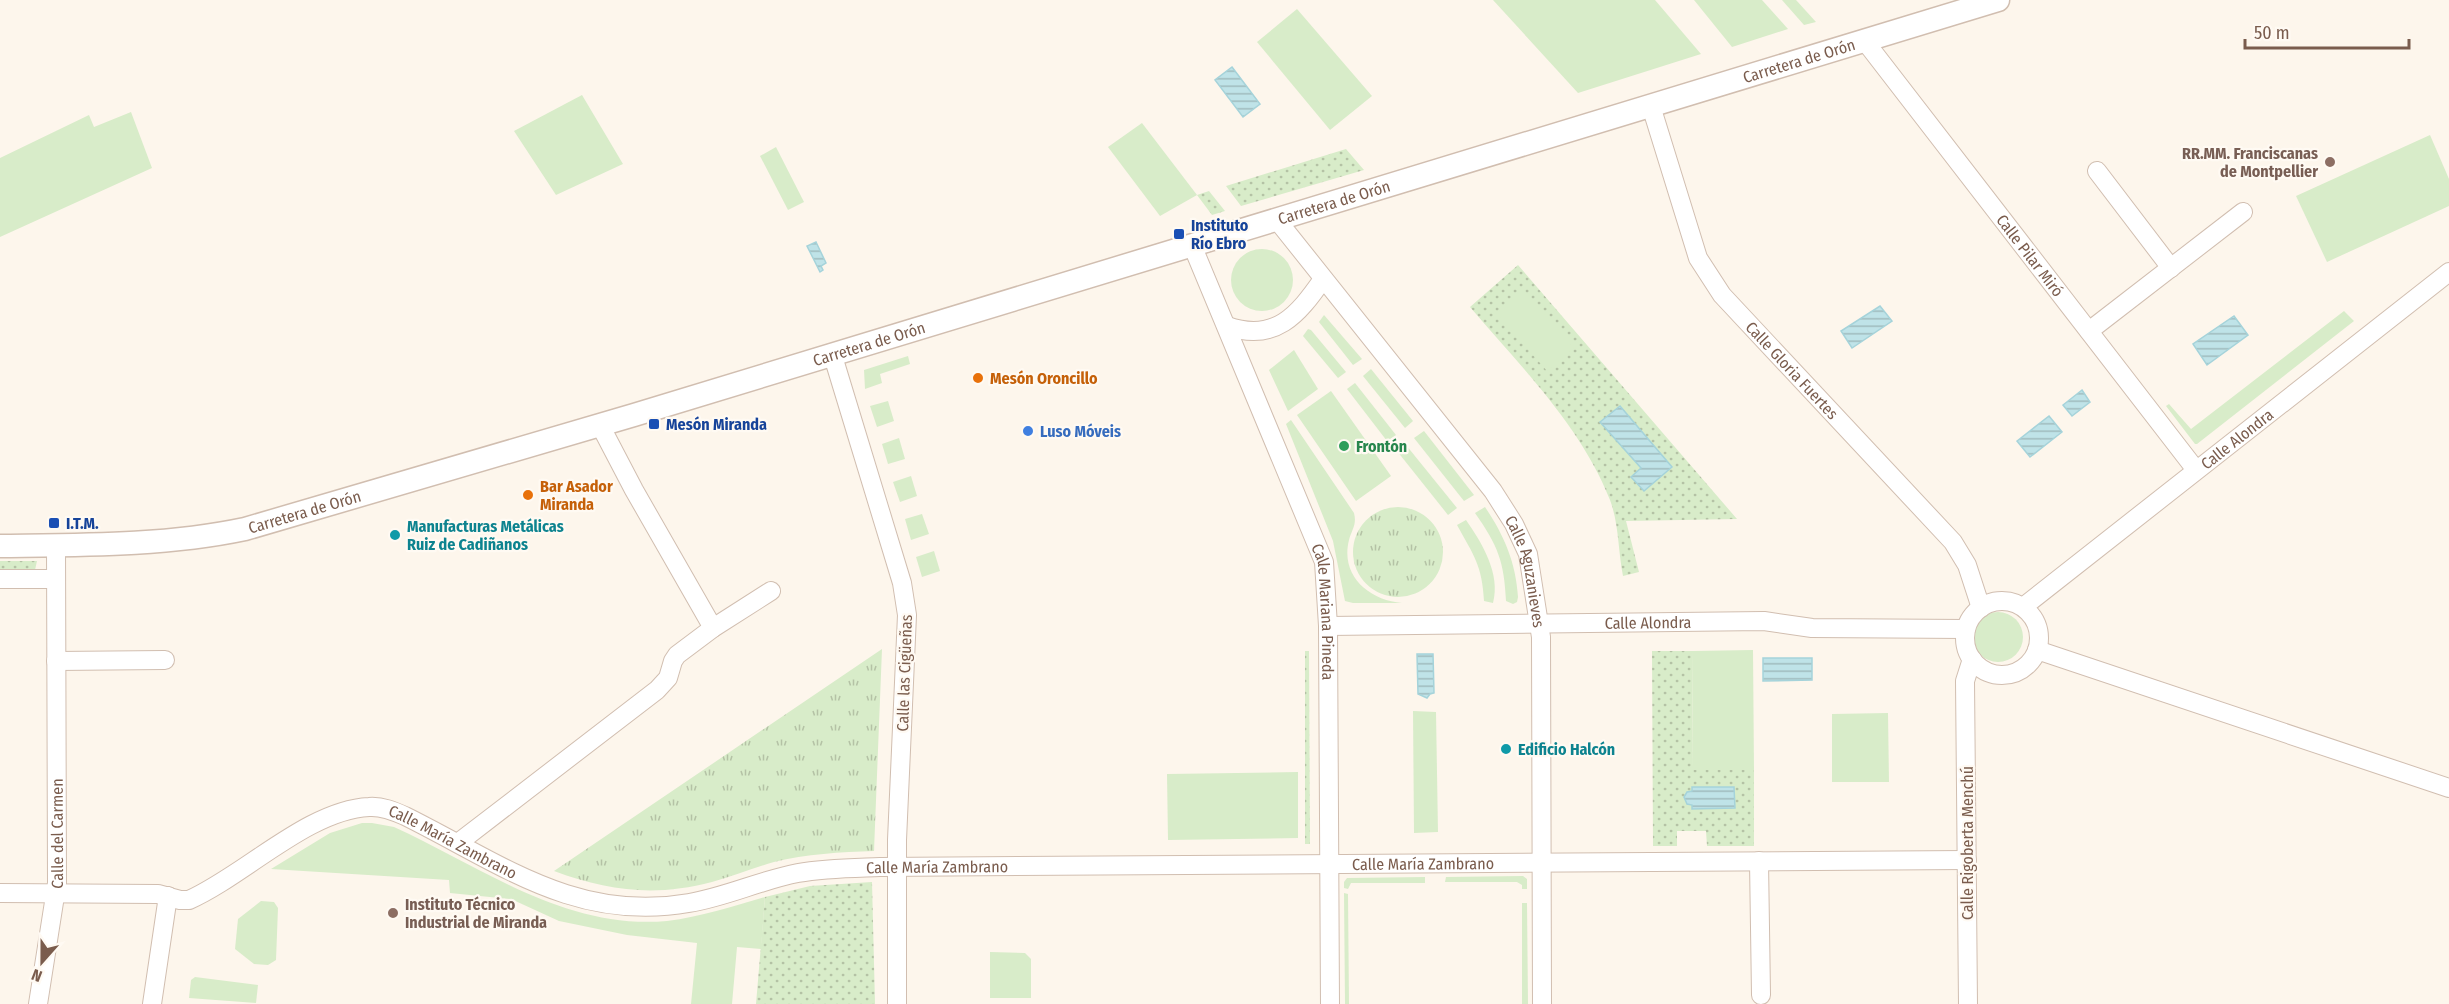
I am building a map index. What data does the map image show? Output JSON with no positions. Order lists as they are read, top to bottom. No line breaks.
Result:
{"streets":{"street":["Carretera de Orón","Calle Pilar Miró","Calle Gloria Fuertes","Calle Alondra","Calle Aguzanieves","Calle Mariana Pineda","Calle las Cigüeñas","Calle del Carmen","Calle María Zambrano","Calle Rigoberta Menchú"]},"crossings":[["Carretera de Orón","Calle Pilar Miró"],["Carretera de Orón","Calle Gloria Fuertes"],["Carretera de Orón","Calle Aguzanieves"],["Carretera de Orón","Calle Mariana Pineda"],["Carretera de Orón","Calle las Cigüeñas"],["Carretera de Orón","Calle del Carmen"],["Calle Pilar Miró","Calle Alondra"],["Calle Gloria Fuertes","Calle Alondra"],["Calle Gloria Fuertes","Calle Rigoberta Menchú"],["Calle Alondra","Calle Aguzanieves"],["Calle Alondra","Calle Mariana Pineda"],["Calle Alondra","Calle Rigoberta Menchú"],["Calle Aguzanieves","Calle María Zambrano"],["Calle Mariana Pineda","Calle María Zambrano"],["Calle las Cigüeñas","Calle María Zambrano"],["Calle del Carmen","Calle María Zambrano"],["Calle María Zambrano","Calle Rigoberta Menchú"]],"places":{"other":["RR.MM. Franciscanas de Montpellier","Mesón Oroncillo","Luso Móveis","Frontón","Bar Asador Miranda","Manufacturas Metálicas Ruiz de Cadiñanos","Edificio Halcón","Instituto Técnico Industrial de Miranda"],"transit":["Instituto Río Ebro","Mesón Miranda","I.T.M."]},"scale_bar":"50 m","north":"bottom"}
